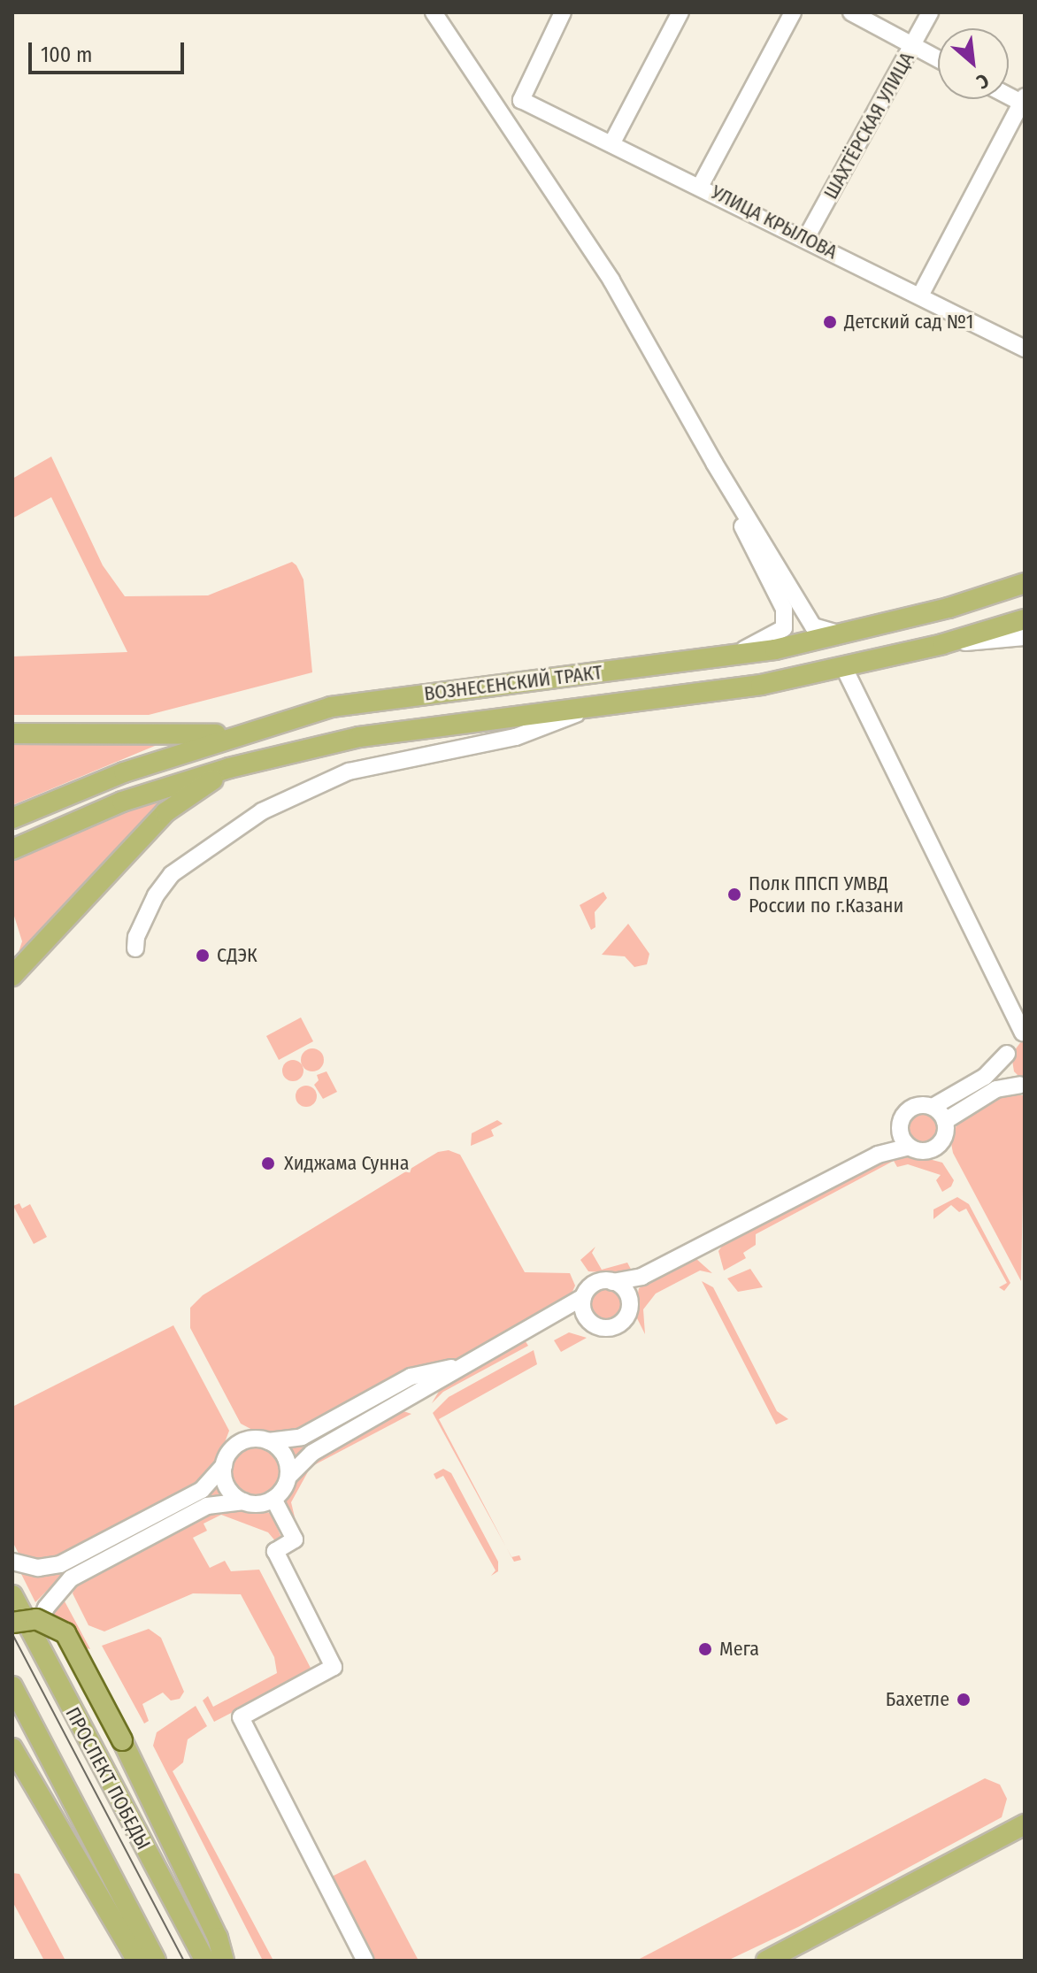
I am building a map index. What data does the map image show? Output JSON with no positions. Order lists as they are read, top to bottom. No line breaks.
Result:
{"streets":{"main road":["ВОЗНЕСЕНСКИЙ ТРАКТ","ПРОСПЕКТ ПОБЕДЫ"],"street":["ШАХТЁРСКАЯ УЛИЦА","УЛИЦА КРЫЛОВА"]},"crossings":[["ШАХТЁРСКАЯ УЛИЦА","УЛИЦА КРЫЛОВА"]],"places":["Детский сад №1","Полк ППСП УМВД России по г.Казани","СДЭК","Хиджама Сунна","Мега","Бахетле"],"scale_bar":"100 m","north":"bottom right"}
